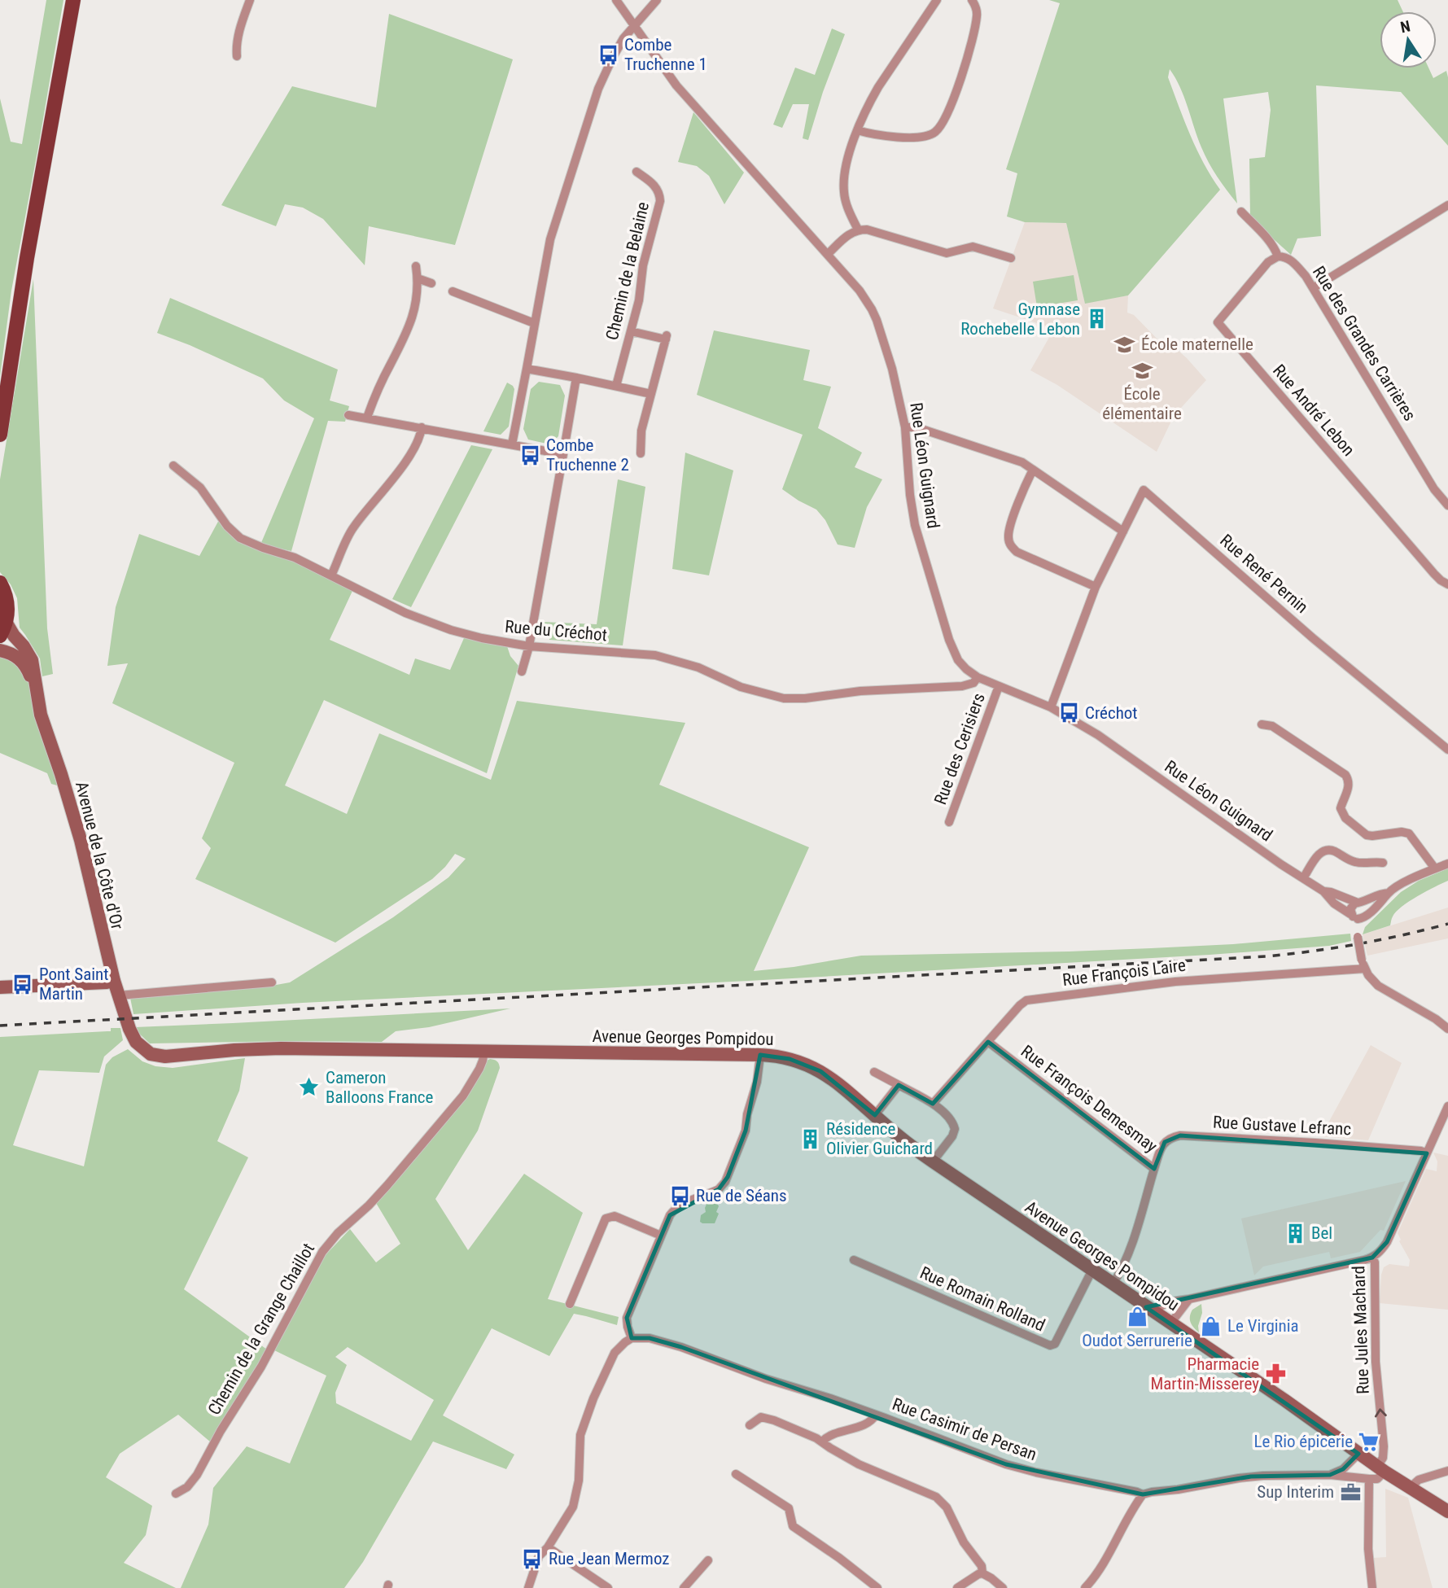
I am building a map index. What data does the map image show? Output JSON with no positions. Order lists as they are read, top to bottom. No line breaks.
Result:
{"streets":{"main road":["Avenue de la Côte d'Or","Avenue Georges Pompidou"],"street":["Chemin de la Belaine","Rue des Grandes Carrières","Rue André Lebon","Rue Léon Guignard","Rue René Pernin","Rue du Créchot","Rue des Cerisiers","Rue François Laire","Rue François Demesmay","Rue Gustave Lefranc","Rue Romain Rolland","Chemin de la Grange Chaillot","Rue Jules Machard","Rue Casimir de Persan"]},"crossings":[["Rue des Grandes Carrières","Rue André Lebon"],["Rue Léon Guignard","Rue René Pernin"],["Rue Léon Guignard","Rue du Créchot"],["Rue Léon Guignard","Rue des Cerisiers"],["Avenue de la Côte d'Or","Avenue Georges Pompidou"],["Rue François Laire","Rue François Demesmay"],["Avenue Georges Pompidou","Rue François Demesmay"],["Avenue Georges Pompidou","Rue Romain Rolland"],["Avenue Georges Pompidou","Chemin de la Grange Chaillot"],["Avenue Georges Pompidou","Rue Jules Machard"],["Rue François Demesmay","Rue Gustave Lefranc"],["Rue Gustave Lefranc","Rue Jules Machard"]],"one_way":["Rue Jules Machard"],"places":{"bus stop":["Combe Truchenne 1","Combe Truchenne 2","Créchot","Pont Saint Martin","Rue de Séans","Rue Jean Mermoz"],"building":["Gymnase Rochebelle Lebon","Résidence Olivier Guichard","Bel"],"school or university":["École maternelle","École élémentaire"],"place":["Cameron Balloons France"],"shop":["Oudot Serrurerie","Le Virginia"],"pharmacy":["Pharmacie Martin-Misserey"],"supermarket":["Le Rio épicerie"],"office":["Sup Interim"]},"north":"top"}
